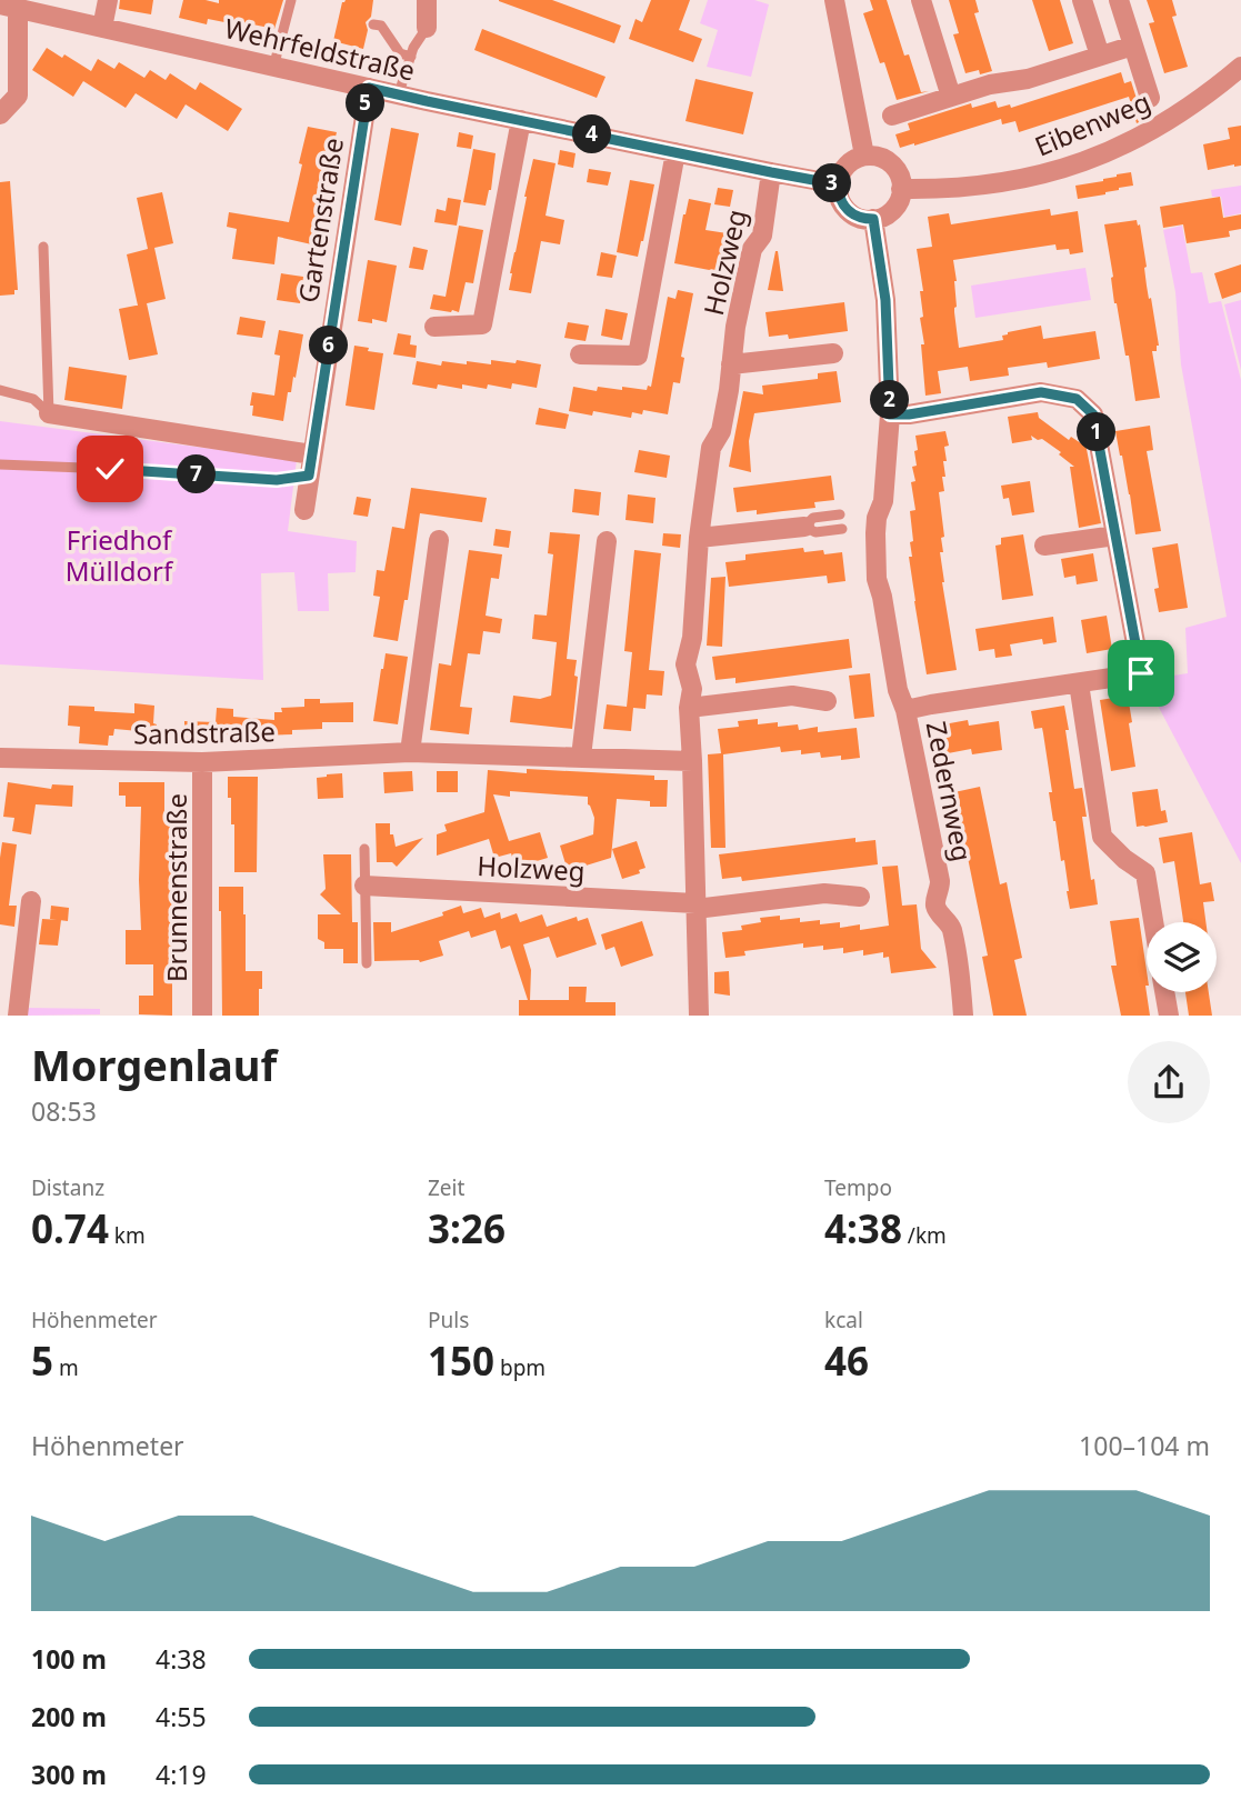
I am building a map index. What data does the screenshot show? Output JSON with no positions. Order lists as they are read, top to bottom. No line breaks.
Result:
{"streets":{"street":["Wehrfeldstraße","Eibenweg","Gartenstraße","Holzweg","Sandstraße","Zedernweg","Brunnenstraße"]},"crossings":[["Wehrfeldstraße","Eibenweg"],["Wehrfeldstraße","Gartenstraße"],["Wehrfeldstraße","Holzweg"],["Wehrfeldstraße","Zedernweg"],["Eibenweg","Zedernweg"],["Holzweg","Sandstraße"],["Sandstraße","Brunnenstraße"]],"parks":["Friedhof Mülldorf"],"page":{"pins":["5","4","3","6","2","1","7"],"heading":["Morgenlauf","08:53"],"stats":[["Distanz","0.74 km"],["Zeit","3:26"],["Tempo","4:38 /km"],["Höhenmeter","5 m"],["Puls","150 bpm"],["kcal","46"]],"chart":["Höhenmeter","100–104 m"],"list":[{"name":"100 m","note":"4:38"},{"name":"200 m","note":"4:55"},{"name":"300 m","note":"4:19"}]}}
